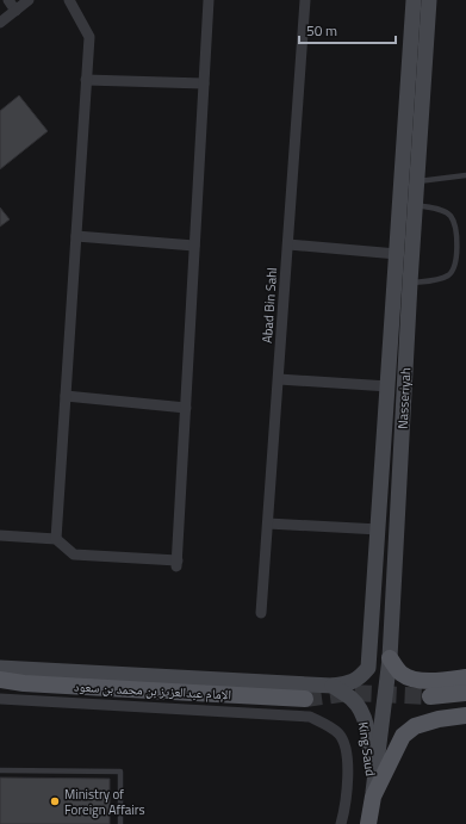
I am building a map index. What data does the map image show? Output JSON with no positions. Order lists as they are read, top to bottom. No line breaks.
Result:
{"streets":{"main road":["الإمام عبدالعزيز بن محمد بن سعود"],"street":["Abad Bin Sahl","Nasseriyah","King Saud"]},"crossings":[["Nasseriyah","King Saud"]],"places":["Ministry of Foreign Affairs"],"scale_bar":"50 m"}
